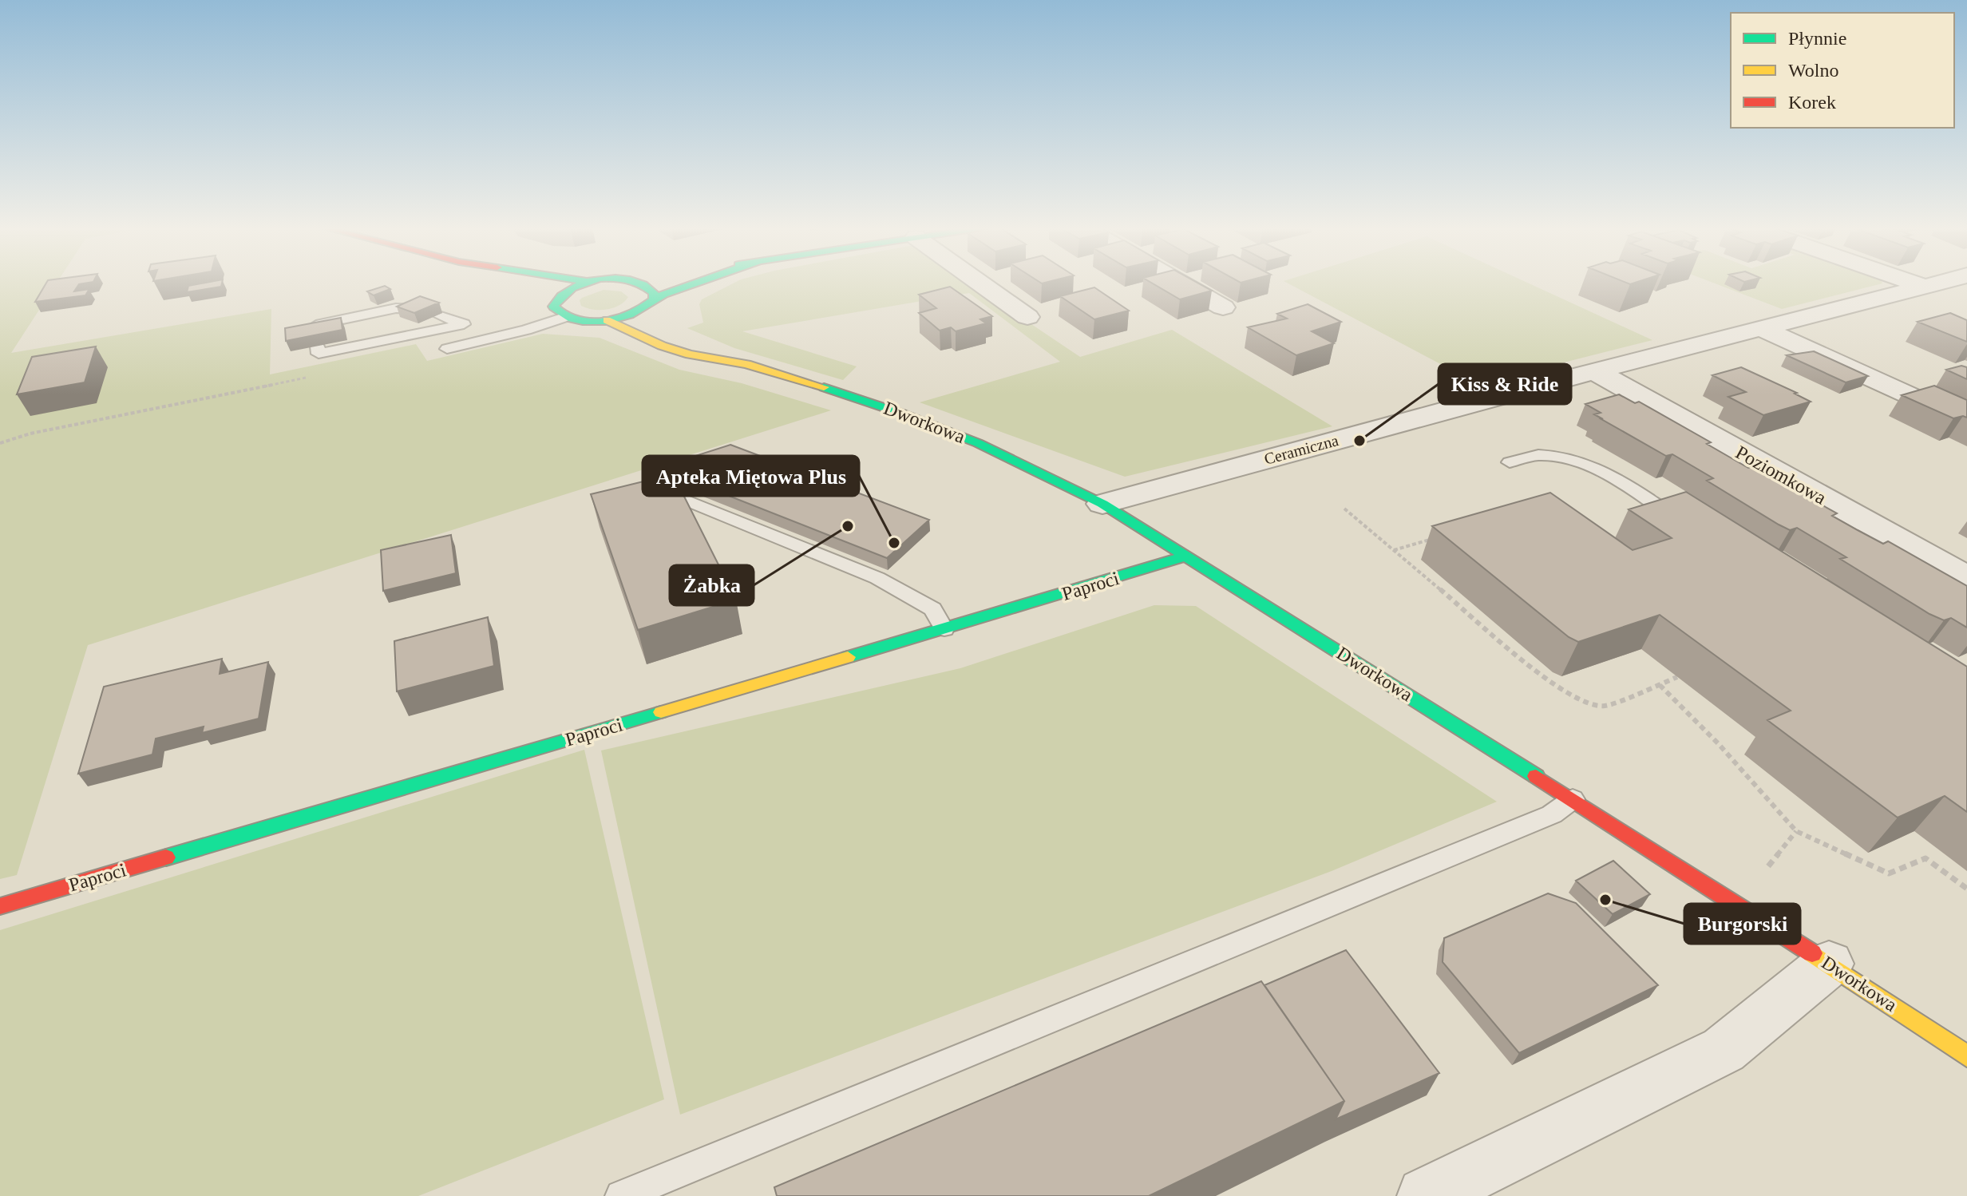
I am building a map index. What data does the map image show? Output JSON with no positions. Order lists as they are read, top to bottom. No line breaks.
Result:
{"streets":{"street":["Dworkowa","Ceramiczna","Poziomkowa","Paproci"]},"crossings":[["Dworkowa","Ceramiczna"],["Dworkowa","Paproci"],["Ceramiczna","Poziomkowa"]],"places":["Kiss & Ride","Żabka","Apteka Miętowa Plus","Burgorski"],"legend":["Płynnie","Wolno","Korek"]}
